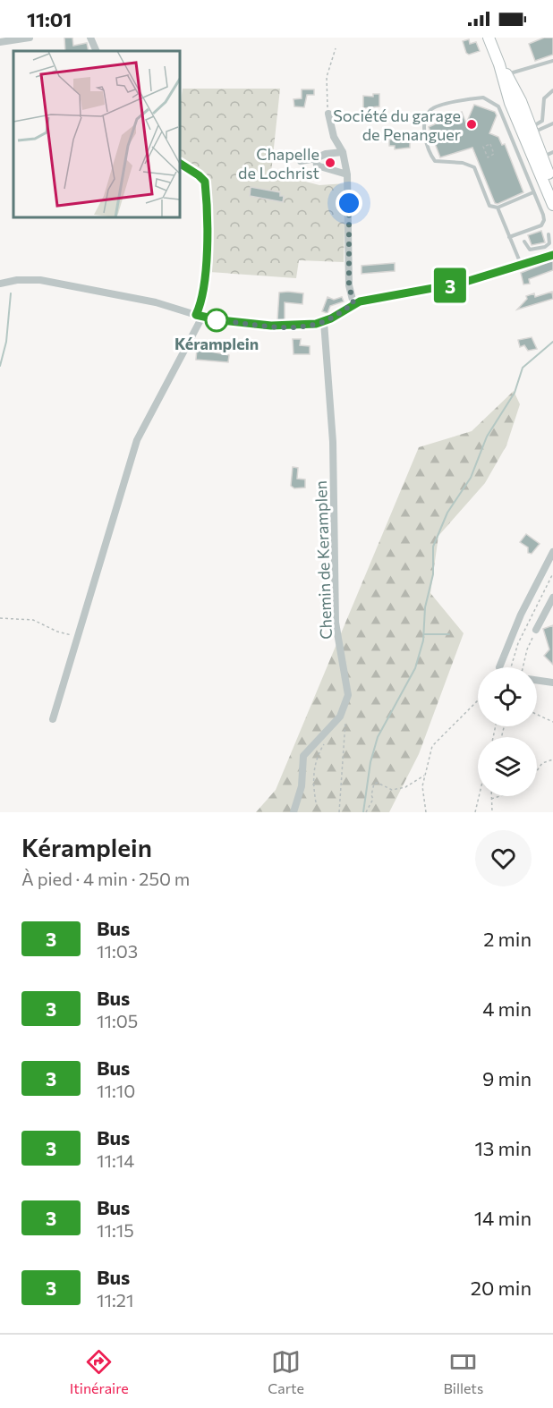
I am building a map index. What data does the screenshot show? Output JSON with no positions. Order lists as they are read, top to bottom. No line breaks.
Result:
{"streets":{"street":["Chemin de Keramplen"]},"places":["Société du garage de Penanguer","Chapelle de Lochrist","Kéramplein"],"lines":["bus line 3"],"page":{"status":"11:01","on_map":"3","heading":["Kéramplein","À pied · 4 min · 250 m"],"list":[{"mark":"3","name":"Bus","note":"11:03","value":"2 min"},{"mark":"3","name":"Bus","note":"11:05","value":"4 min"},{"mark":"3","name":"Bus","note":"11:10","value":"9 min"},{"mark":"3","name":"Bus","note":"11:14","value":"13 min"},{"mark":"3","name":"Bus","note":"11:15","value":"14 min"},{"mark":"3","name":"Bus","note":"11:21","value":"20 min"}],"tabs":["Itinéraire","Carte","Billets"]}}
